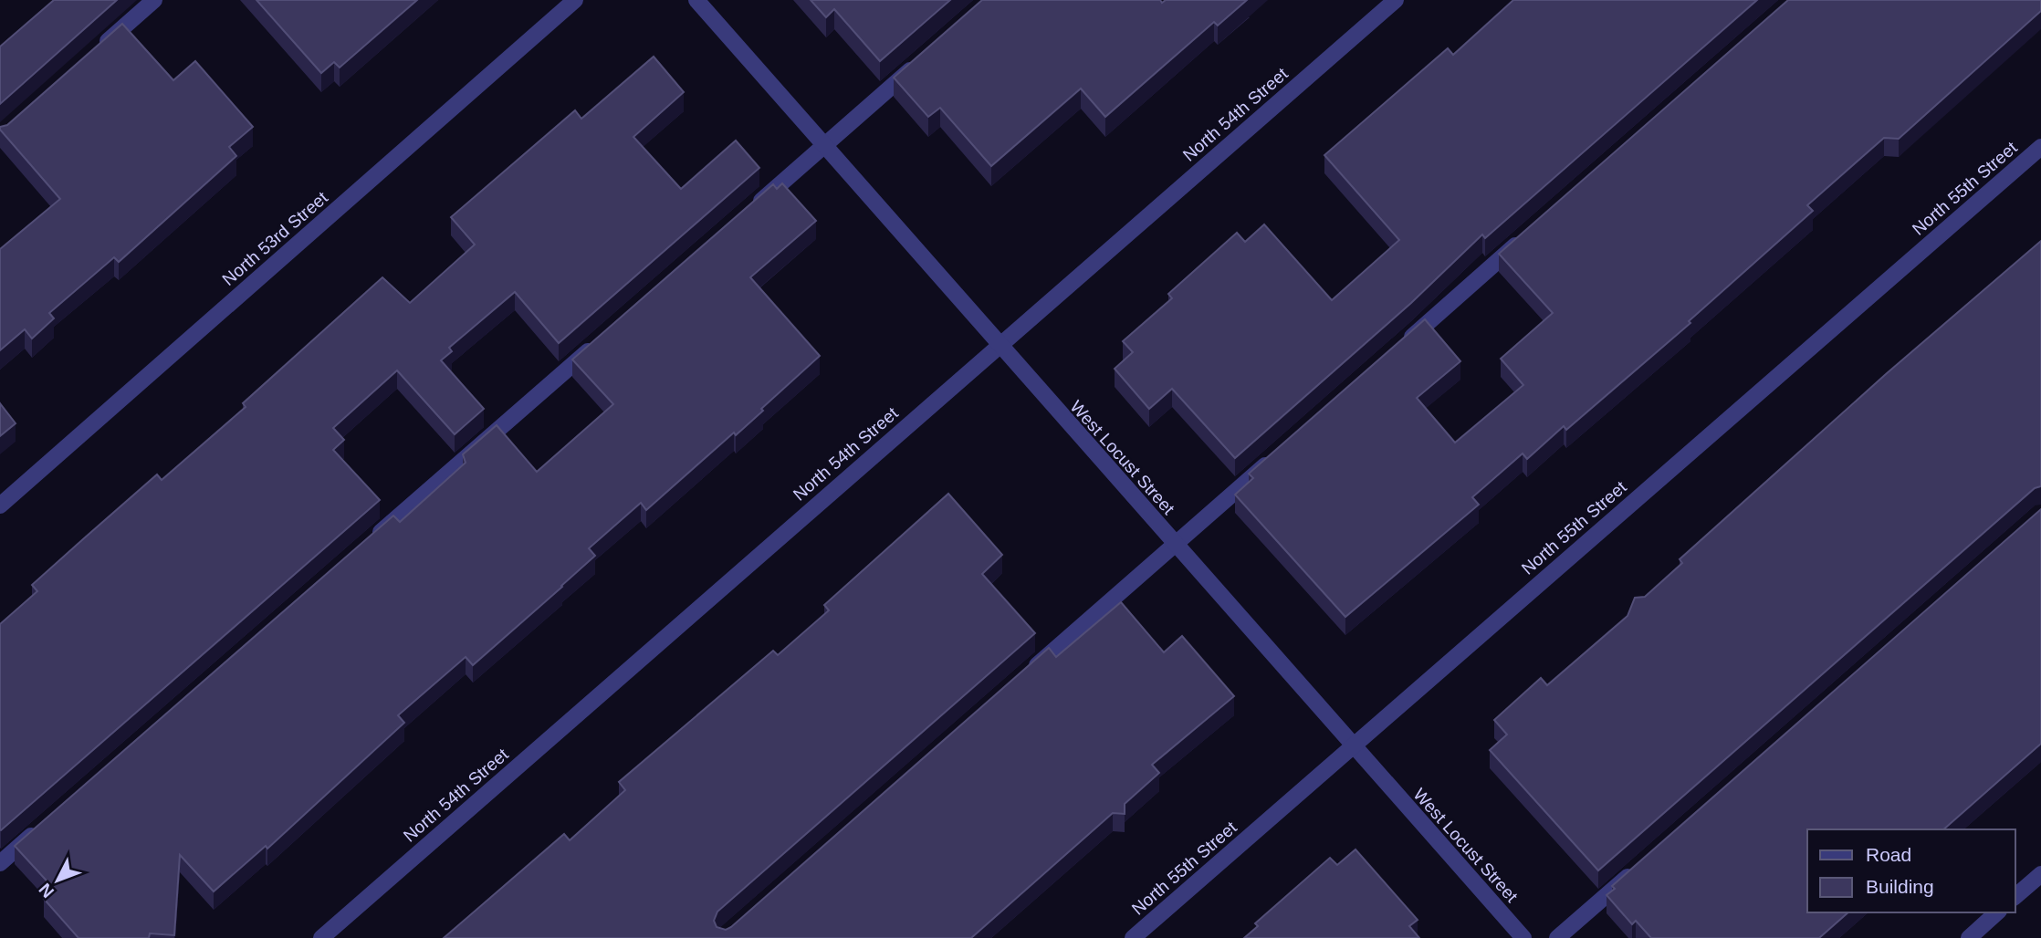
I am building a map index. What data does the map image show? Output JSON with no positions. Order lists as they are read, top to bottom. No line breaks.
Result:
{"streets":{"street":["North 54th Street","North 55th Street","North 53rd Street","West Locust Street"]},"crossings":[["North 54th Street","West Locust Street"],["North 55th Street","West Locust Street"]],"legend":["Road","Building"],"north":"bottom left"}
